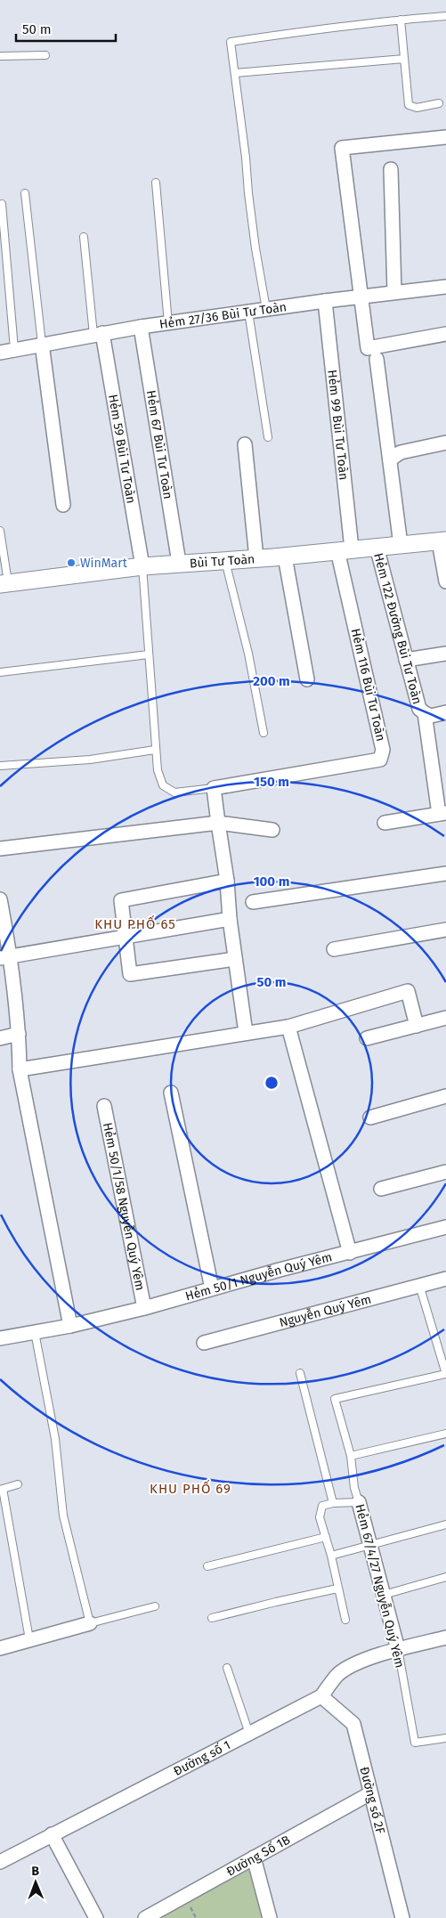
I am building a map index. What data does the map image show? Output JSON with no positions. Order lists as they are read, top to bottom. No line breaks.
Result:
{"streets":{"street":["Hẻm 27/36 Bùi Tư Toàn","Hẻm 99 Bùi Tư Toàn","Hẻm 67 Bùi Tư Toàn","Hẻm 59 Bùi Tư Toàn","Bùi Tư Toàn","Hẻm 122 Đường Bùi Tư Toàn","Hẻm 116 Bùi Tư Toàn","Hẻm 50/1/58 Nguyễn Quý Yêm","Hẻm 50/1 Nguyễn Quý Yêm","Nguyễn Quý Yêm","Hẻm 67/4/27 Nguyễn Quý Yêm","Đường số 1","Đường số 2F","Đường Số 1B"]},"crossings":[["Hẻm 27/36 Bùi Tư Toàn","Hẻm 99 Bùi Tư Toàn"],["Hẻm 27/36 Bùi Tư Toàn","Hẻm 67 Bùi Tư Toàn"],["Hẻm 27/36 Bùi Tư Toàn","Hẻm 59 Bùi Tư Toàn"],["Hẻm 99 Bùi Tư Toàn","Bùi Tư Toàn"],["Hẻm 99 Bùi Tư Toàn","Hẻm 116 Bùi Tư Toàn"],["Hẻm 67 Bùi Tư Toàn","Bùi Tư Toàn"],["Hẻm 59 Bùi Tư Toàn","Bùi Tư Toàn"],["Bùi Tư Toàn","Hẻm 122 Đường Bùi Tư Toàn"],["Bùi Tư Toàn","Hẻm 116 Bùi Tư Toàn"],["Hẻm 50/1/58 Nguyễn Quý Yêm","Hẻm 50/1 Nguyễn Quý Yêm"],["Hẻm 67/4/27 Nguyễn Quý Yêm","Đường số 1"],["Đường số 1","Đường số 2F"],["Đường số 2F","Đường Số 1B"]],"districts":["KHU PHỐ 65","KHU PHỐ 69"],"places":["WinMart"],"scale_bar":"50 m","north":"top","rings":["200 m","150 m","100 m","50 m"]}
